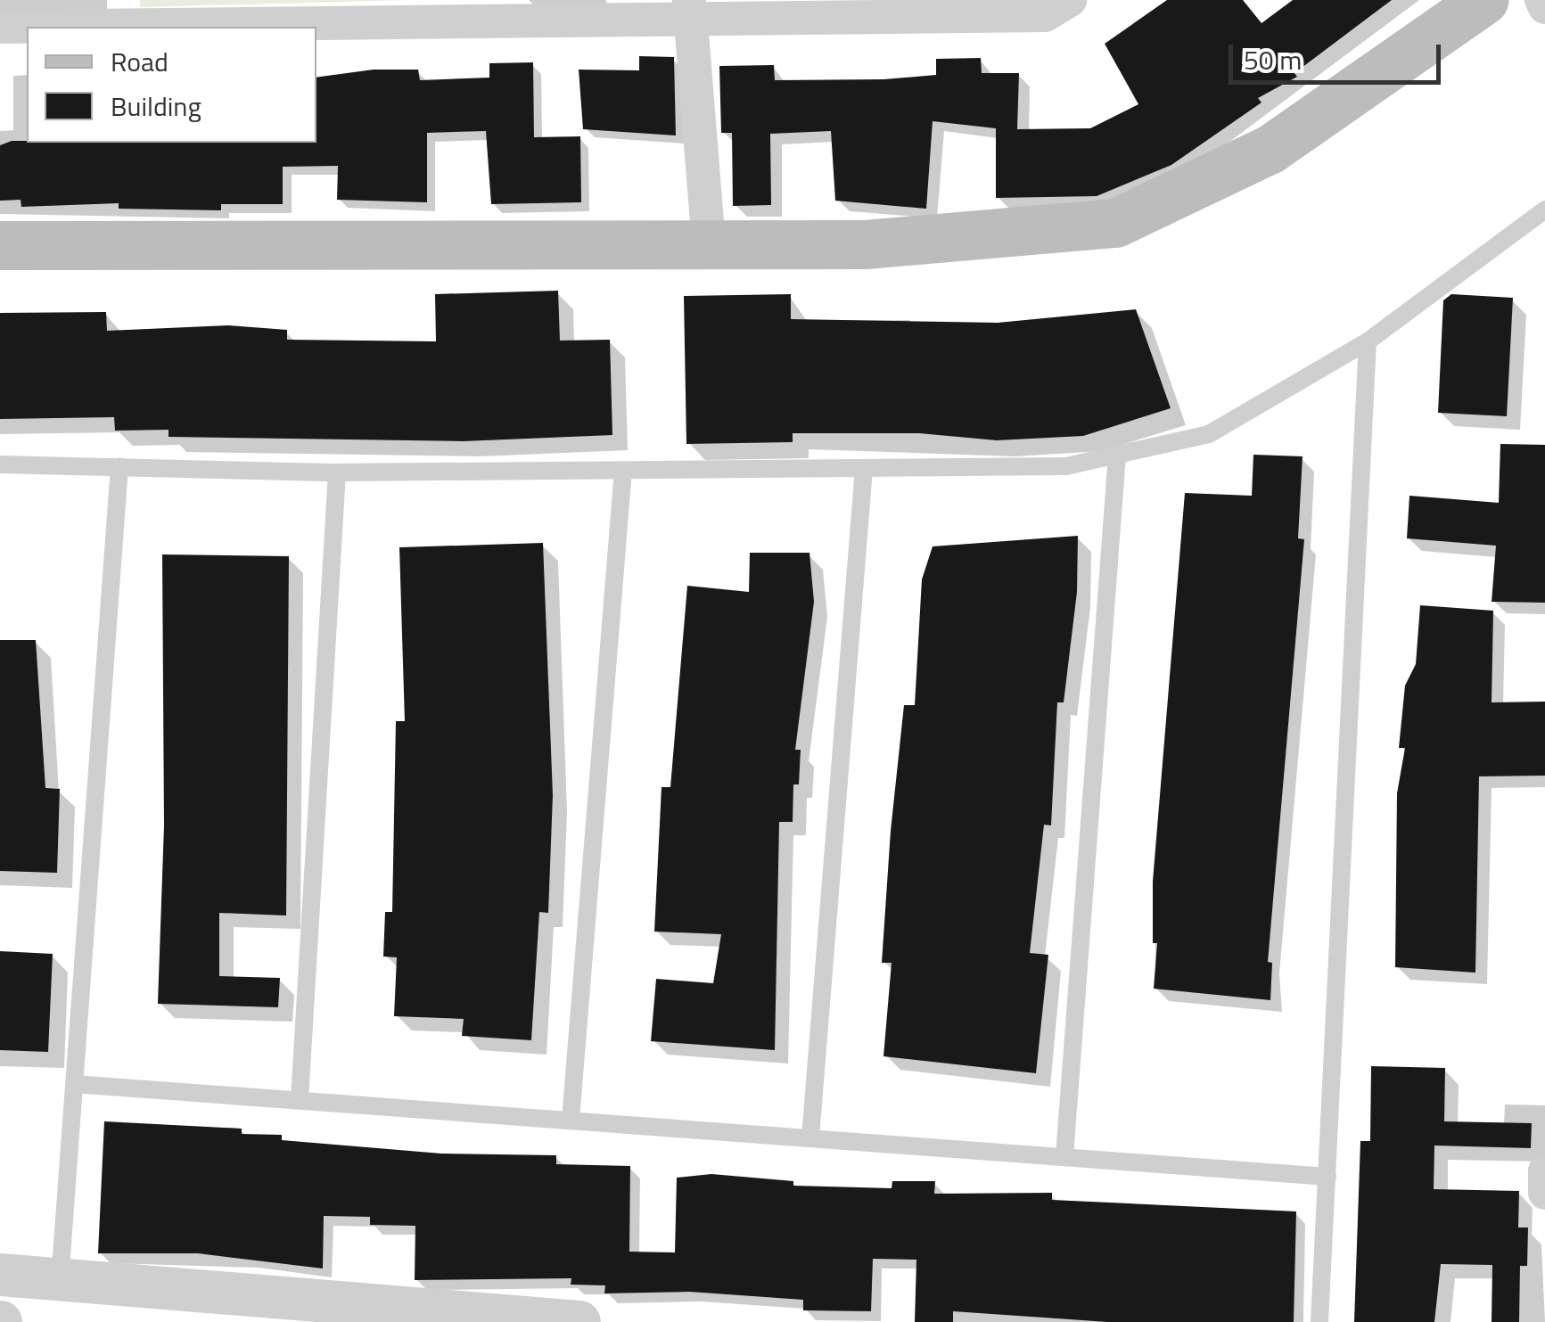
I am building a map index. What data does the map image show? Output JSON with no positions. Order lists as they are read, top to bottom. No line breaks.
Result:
{"legend":["Road","Building"],"scale_bar":"50 m"}
